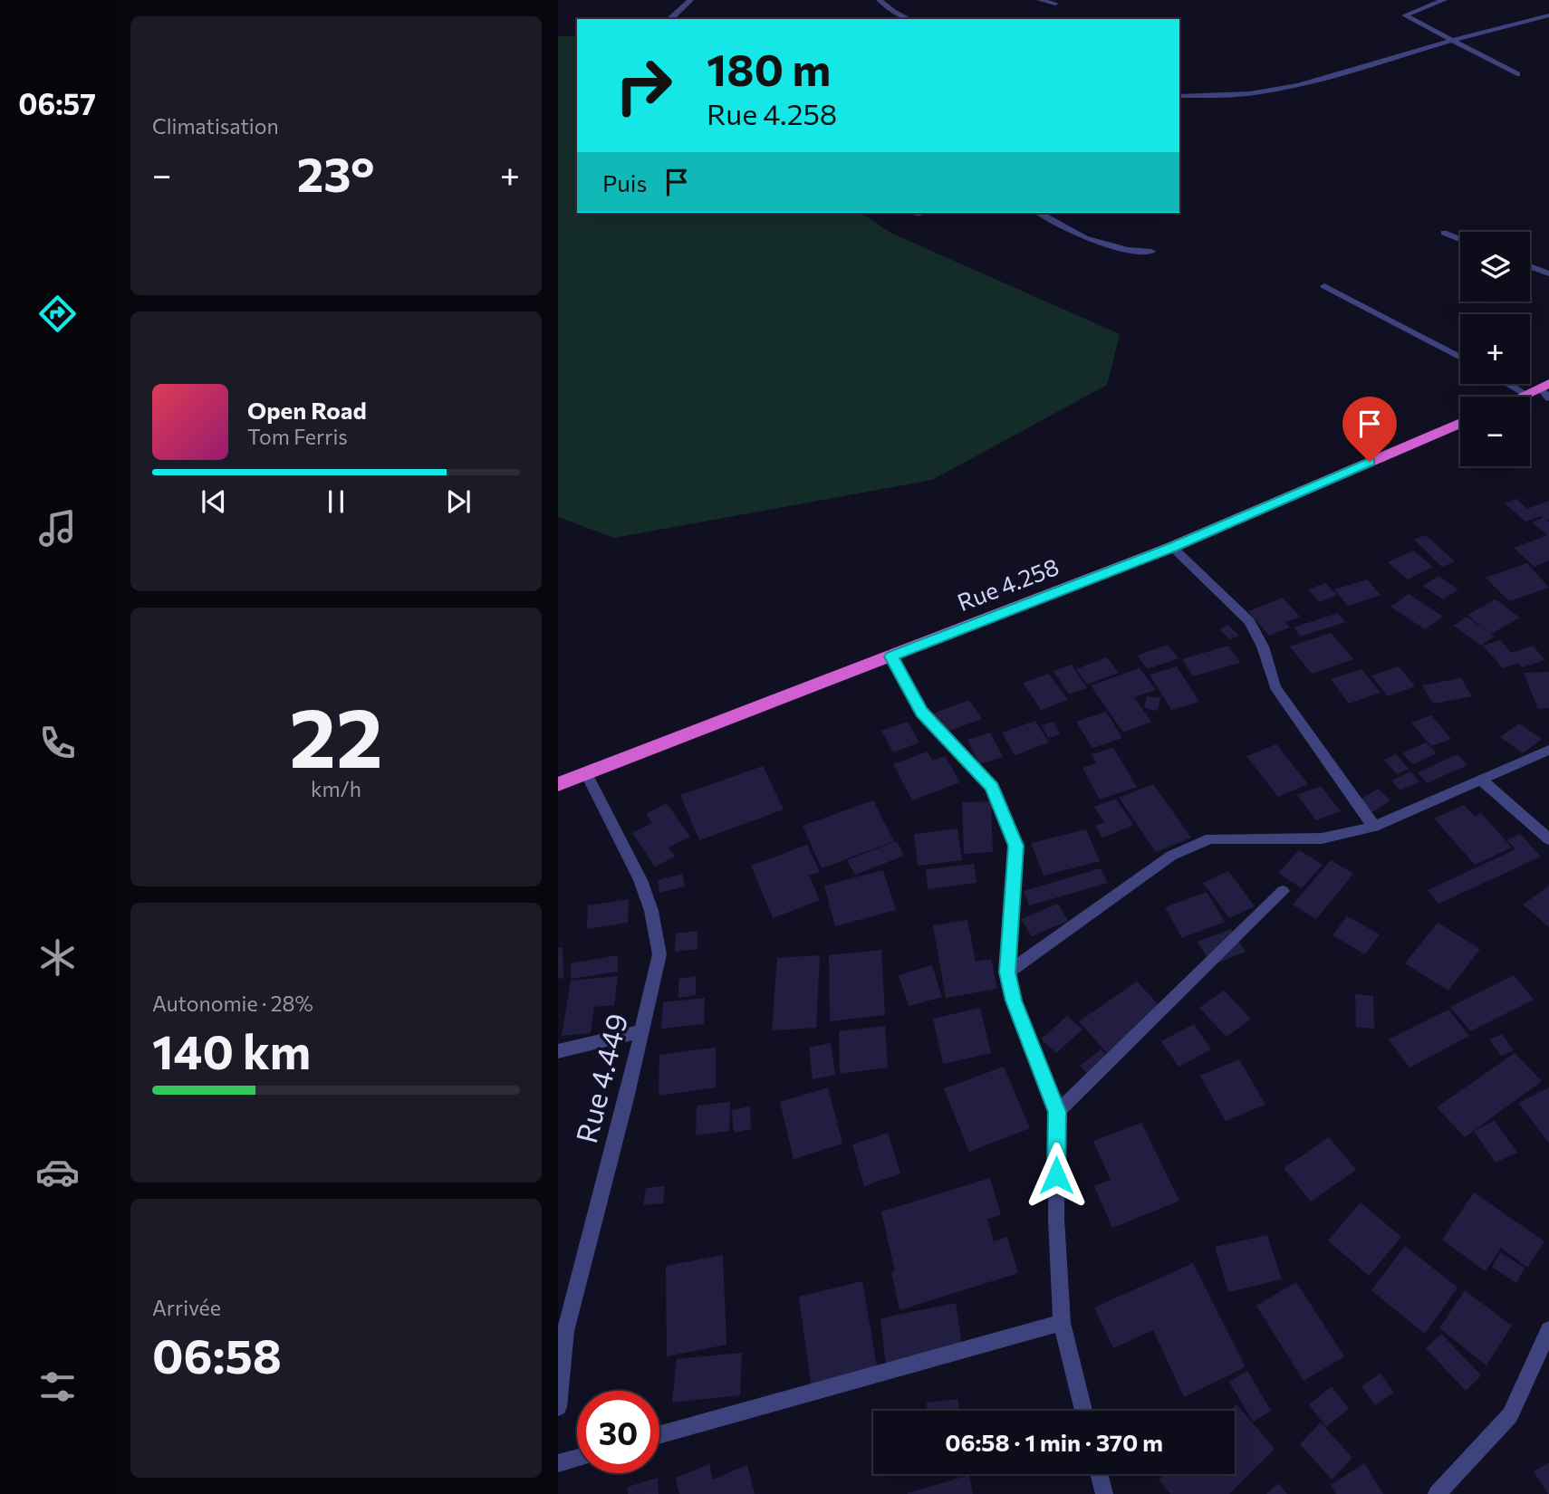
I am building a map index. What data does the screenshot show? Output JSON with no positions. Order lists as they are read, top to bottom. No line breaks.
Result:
{"streets":{"highway":["Rue 4.258"],"street":["Rue 4.449"]},"crossings":[["Rue 4.258","Rue 4.449"]],"page":{"tabs":"06:57","tile":["Climatisation",["22","km/h"],["Autonomie · 28%","140 km"],["Arrivée","06:58"]],"turn":["180 m","Rue 4.258"],"heat":["−","23°","+"],"then":"Puis","map_buttons":["+","−"],"song":["Open Road","Tom Ferris"],"limit":"30","trip":"06:58 · 1 min · 370 m"}}
